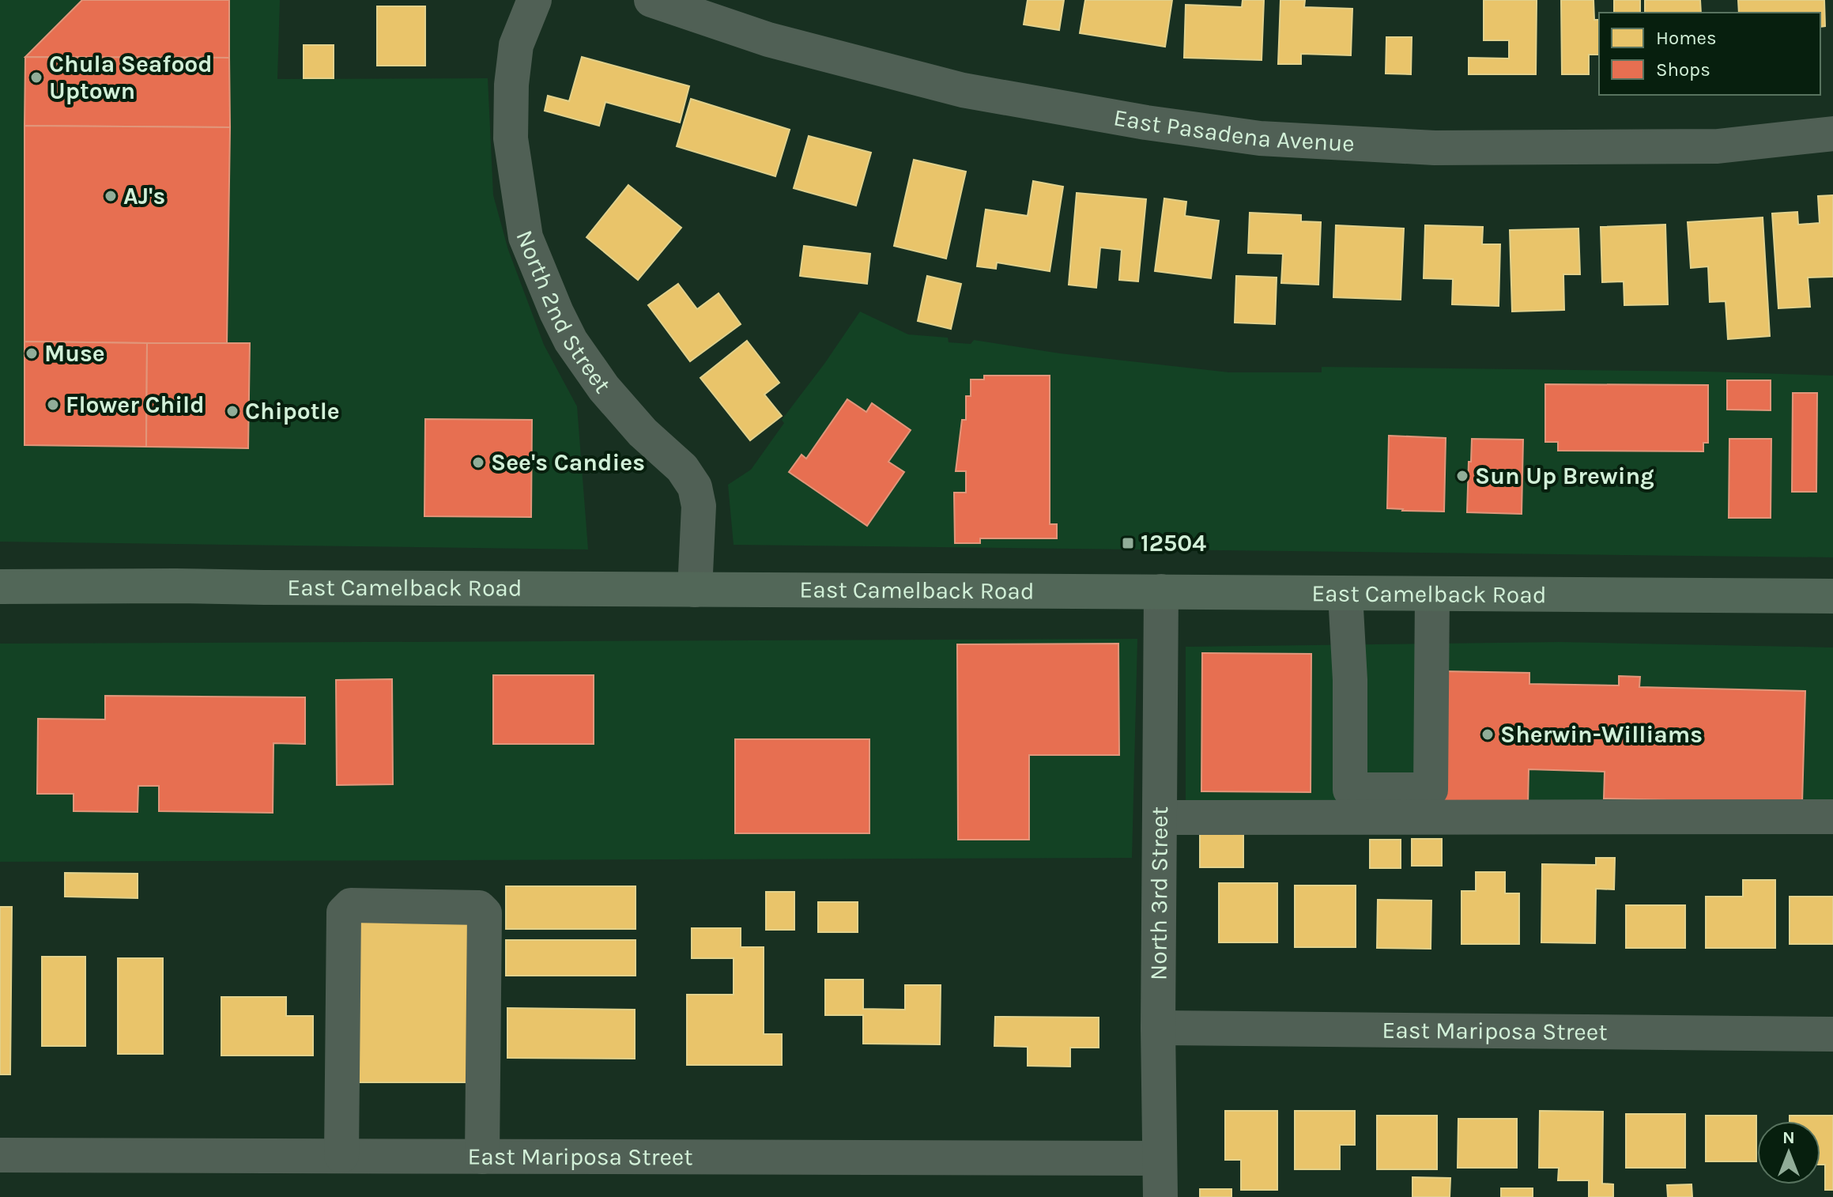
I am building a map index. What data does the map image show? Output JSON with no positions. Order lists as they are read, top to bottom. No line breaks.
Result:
{"streets":{"main road":["East Camelback Road"],"street":["East Pasadena Avenue","North 2nd Street","North 3rd Street","East Mariposa Street"]},"crossings":[["North 2nd Street","East Camelback Road"],["East Camelback Road","North 3rd Street"],["North 3rd Street","East Mariposa Street"]],"places":{"other":["Chula Seafood Uptown","AJ's","Muse","Flower Child","Chipotle","See's Candies","Sun Up Brewing","Sherwin-Williams"],"transit":["12504"]},"legend":["Homes","Shops"],"north":"top"}
